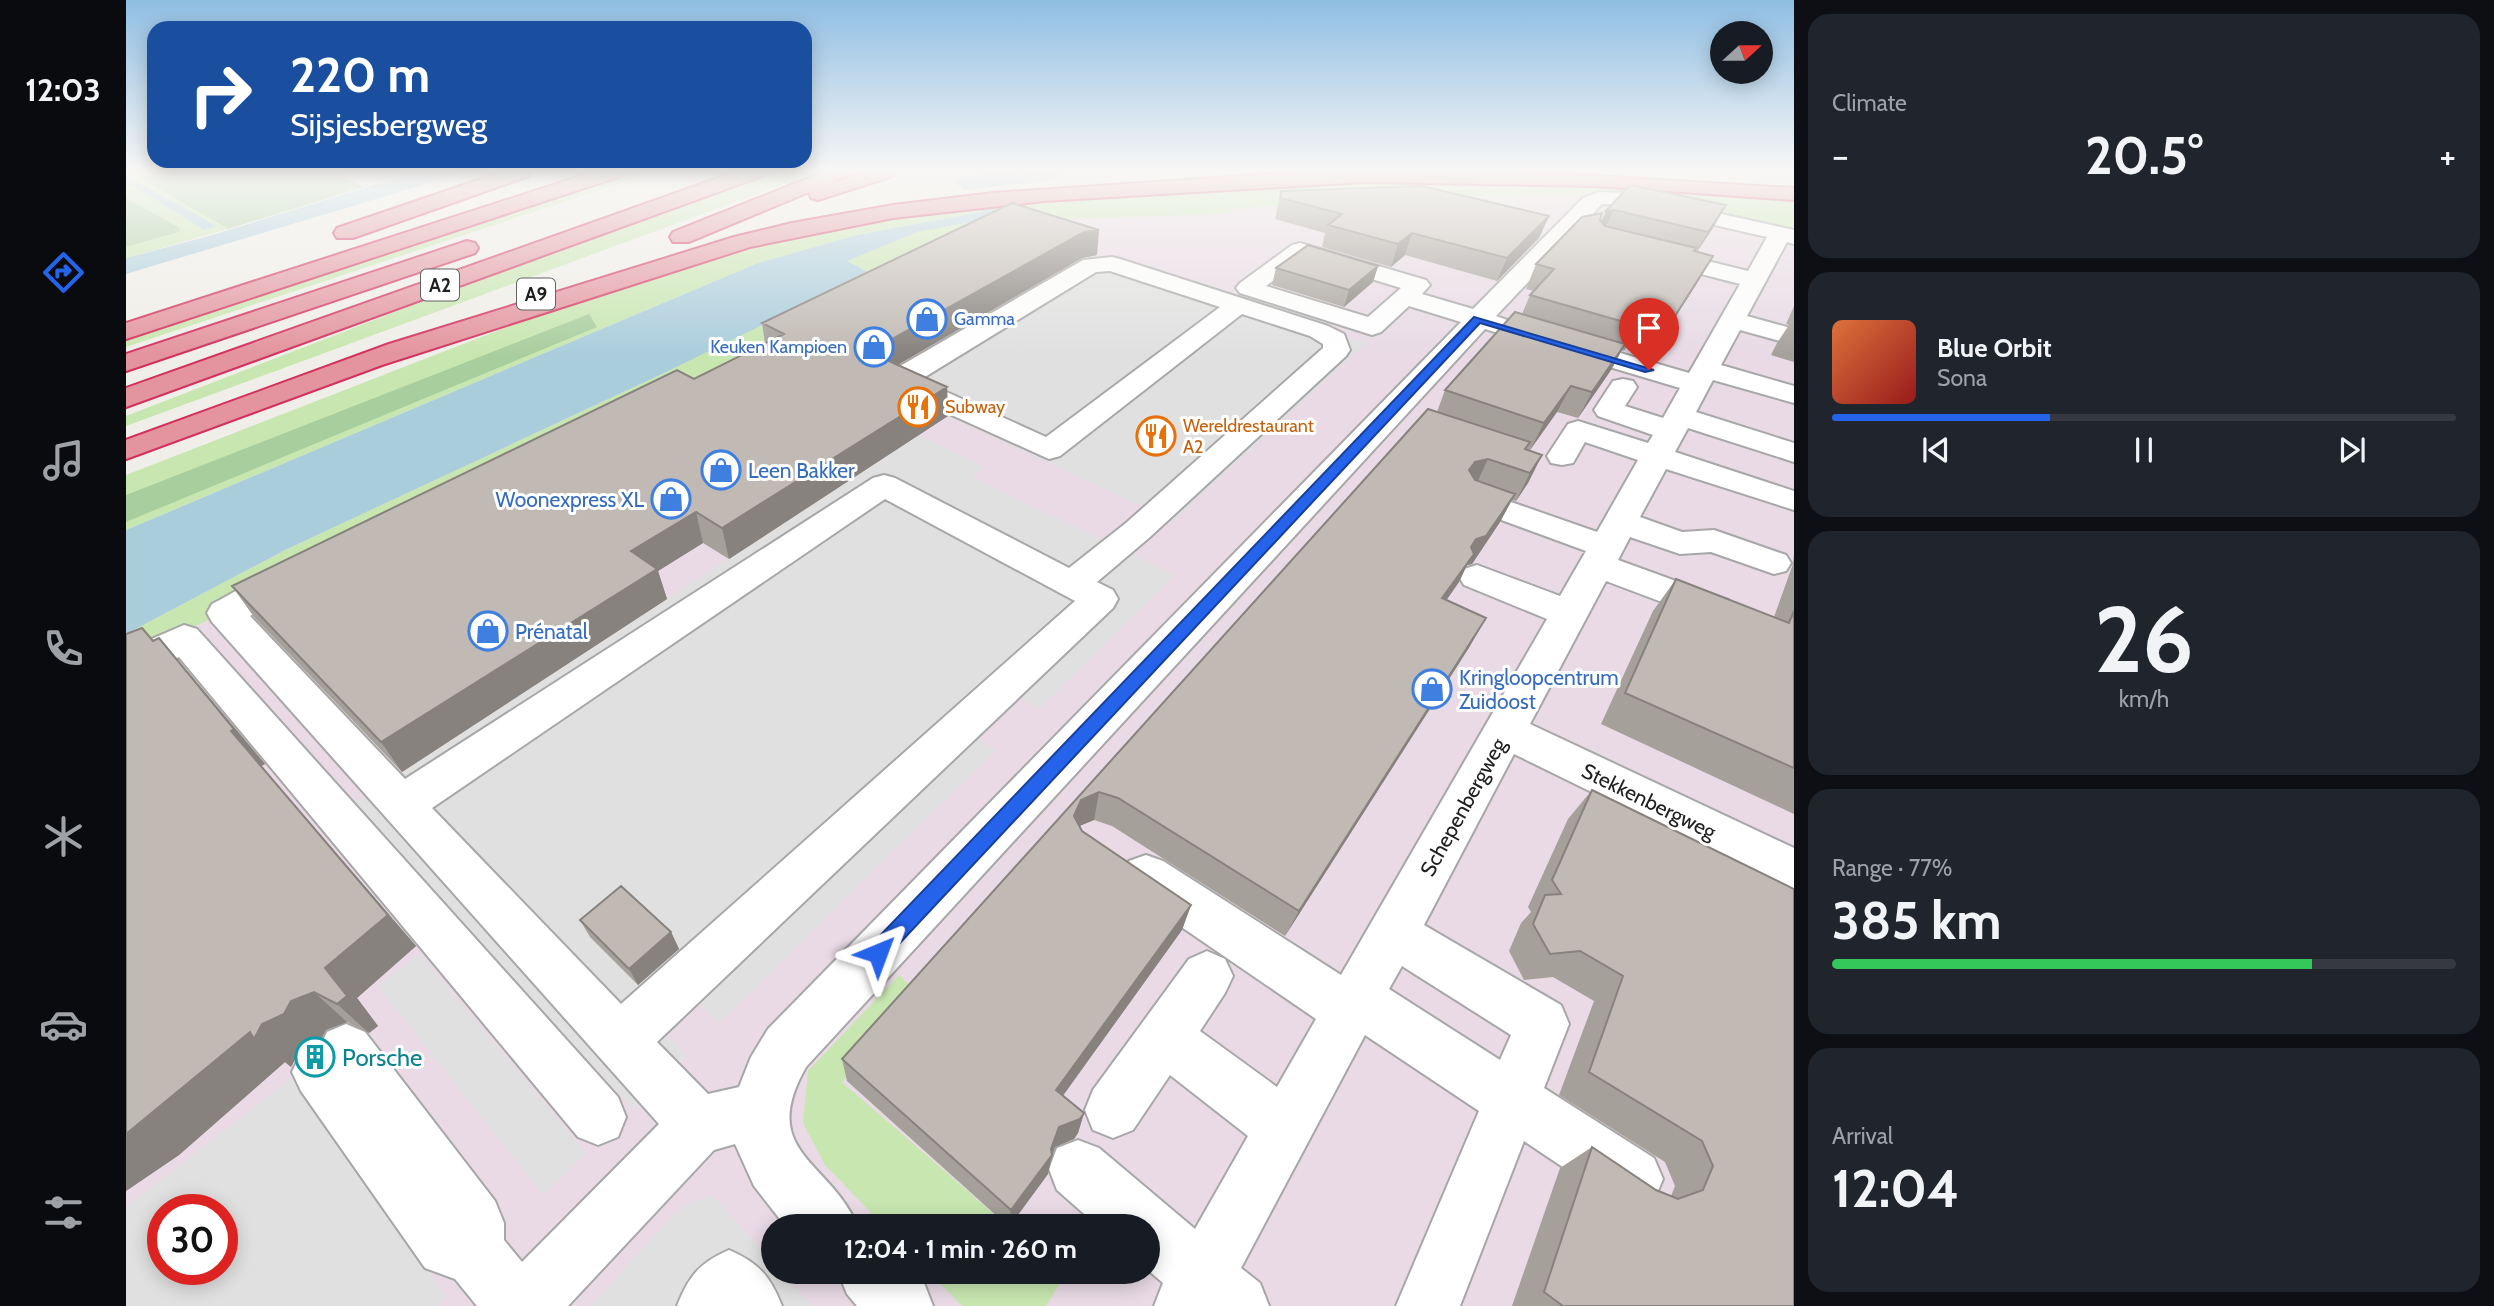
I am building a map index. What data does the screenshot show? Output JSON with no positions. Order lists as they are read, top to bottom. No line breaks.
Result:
{"streets":{"highway":["A2","A9"],"street":["Stekkenbergweg","Schepenbergweg"]},"crossings":[["Stekkenbergweg","Schepenbergweg"]],"places":{"shop":["Gamma","Keuken Kampioen","Leen Bakker","Woonexpress XL","Prénatal","Kringloopcentrum Zuidoost"],"restaurant":["Subway","Wereldrestaurant A2"],"building":["Porsche"]},"north":"right","page":{"tabs":"12:03","tile":["Climate",["26","km/h"],["Range · 77%","385 km"],["Arrival","12:04"]],"turn":["220 m","Sijsjesbergweg"],"heat":["−","20.5°","+"],"song":["Blue Orbit","Sona"],"limit":"30","trip":"12:04 · 1 min · 260 m"}}
